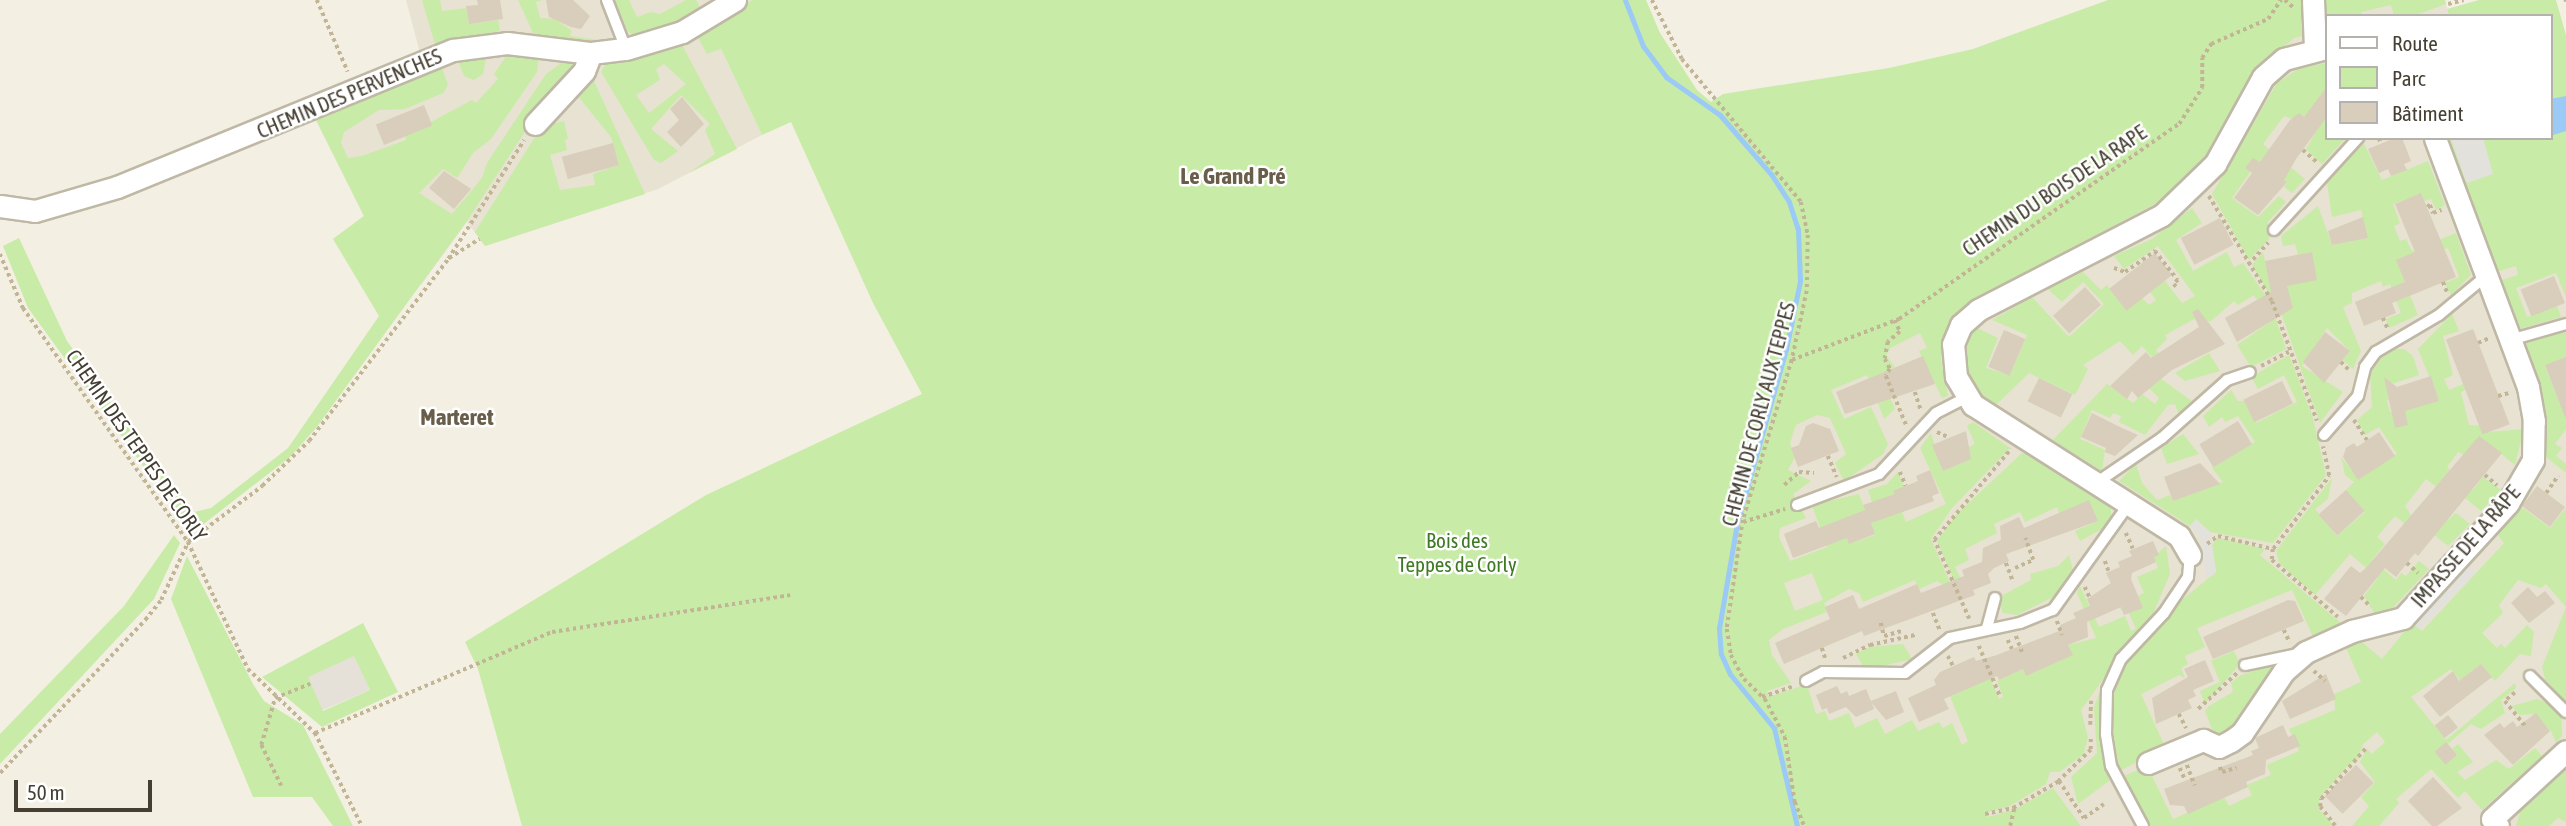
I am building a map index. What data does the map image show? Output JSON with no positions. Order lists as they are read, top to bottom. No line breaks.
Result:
{"streets":{"street":["CHEMIN DES PERVENCHES","IMPASSE DE LA RÂPE"],"path":["CHEMIN DU BOIS DE LA RAPE","CHEMIN DE CORLY AUX TEPPES","CHEMIN DES TEPPES DE CORLY"]},"crossings":[["CHEMIN DU BOIS DE LA RAPE","CHEMIN DE CORLY AUX TEPPES"]],"districts":["Le Grand Pré","Marteret"],"parks":["Bois des Teppes de Corly"],"legend":["Route","Parc","Bâtiment"],"scale_bar":"50 m"}
